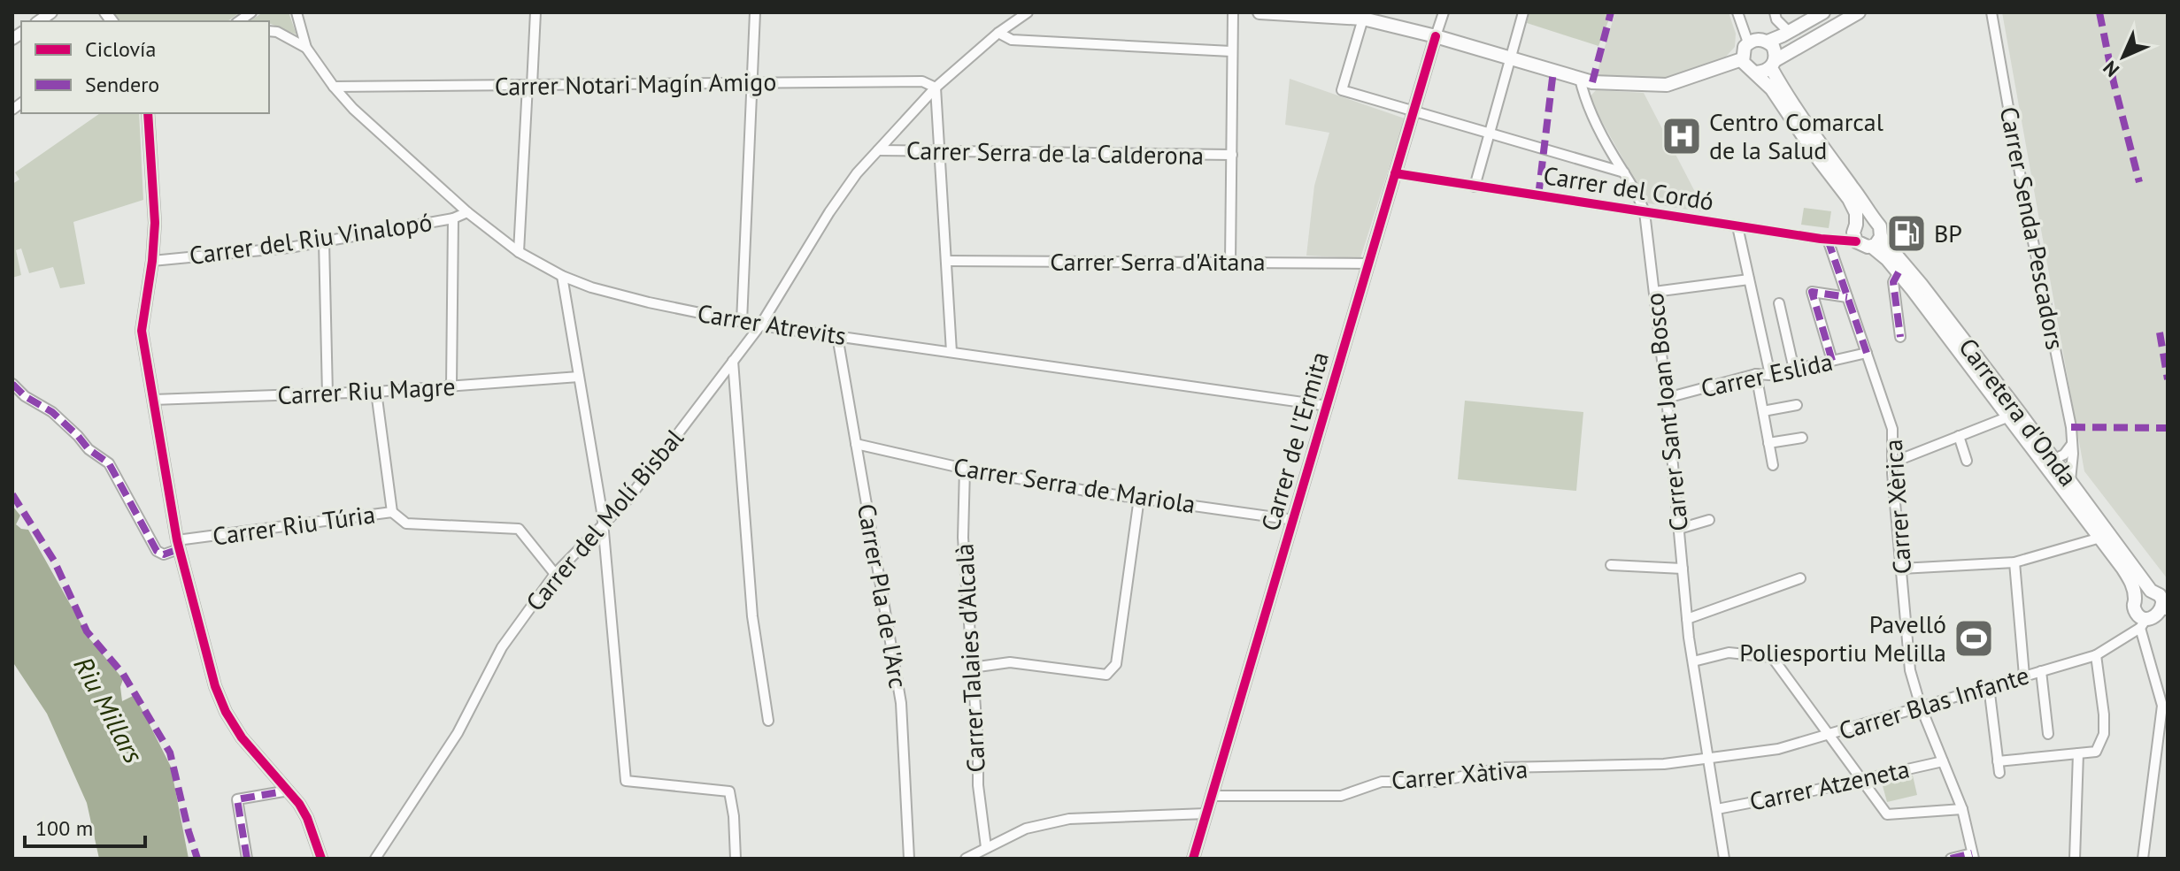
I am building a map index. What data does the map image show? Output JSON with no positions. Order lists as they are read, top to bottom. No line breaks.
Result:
{"streets":{"main road":["Carretera d'Onda"],"street":["Carrer Notari Magín Amigo","Carrer Serra de la Calderona","Carrer del Cordó","Carrer Senda Pescadors","Carrer del Riu Vinalopó","Carrer Serra d'Aitana","Carrer Atrevits","Carrer Eslida","Carrer Riu Magre","Carrer Sant Joan Bosco","Carrer de l'Ermita","Carrer Serra de Mariola","Carrer Xèrica","Carrer del Molí Bisbal","Carrer Riu Túria","Carrer Pla de l'Arc","Carrer Talaies d'Alcalà","Carrer Blas Infante","Carrer Xàtiva","Carrer Atzeneta"]},"crossings":[["Carrer Notari Magín Amigo","Carrer Atrevits"],["Carrer Notari Magín Amigo","Carrer del Molí Bisbal"],["Carrer Serra de la Calderona","Carrer del Molí Bisbal"],["Carrer del Cordó","Carrer Sant Joan Bosco"],["Carrer del Cordó","Carretera d'Onda"],["Carrer del Cordó","Carrer de l'Ermita"],["Carrer del Cordó","Carrer Xèrica"],["Carrer Senda Pescadors","Carretera d'Onda"],["Carrer del Riu Vinalopó","Carrer Atrevits"],["Carrer Serra d'Aitana","Carrer de l'Ermita"],["Carrer Atrevits","Carrer de l'Ermita"],["Carrer Atrevits","Carrer del Molí Bisbal"],["Carrer Atrevits","Carrer Pla de l'Arc"],["Carrer Eslida","Carrer Sant Joan Bosco"],["Carrer Eslida","Carrer Xèrica"],["Carrer Sant Joan Bosco","Carrer Blas Infante"],["Carrer Sant Joan Bosco","Carrer Xàtiva"],["Carrer Sant Joan Bosco","Carrer Atzeneta"],["Carretera d'Onda","Carrer Blas Infante"],["Carrer de l'Ermita","Carrer Serra de Mariola"],["Carrer de l'Ermita","Carrer Xàtiva"],["Carrer Serra de Mariola","Carrer Pla de l'Arc"],["Carrer Serra de Mariola","Carrer Talaies d'Alcalà"],["Carrer Xèrica","Carrer Blas Infante"],["Carrer Xèrica","Carrer Atzeneta"],["Carrer del Molí Bisbal","Carrer Riu Túria"],["Carrer Blas Infante","Carrer Xàtiva"]],"water":["Riu Millars"],"places":{"hospital":["Centro Comarcal de la Salud"],"fuel station":["BP"],"sports":["Pavelló Poliesportiu Melilla"]},"legend":["Ciclovía","Sendero"],"scale_bar":"100 m","north":"bottom left"}
